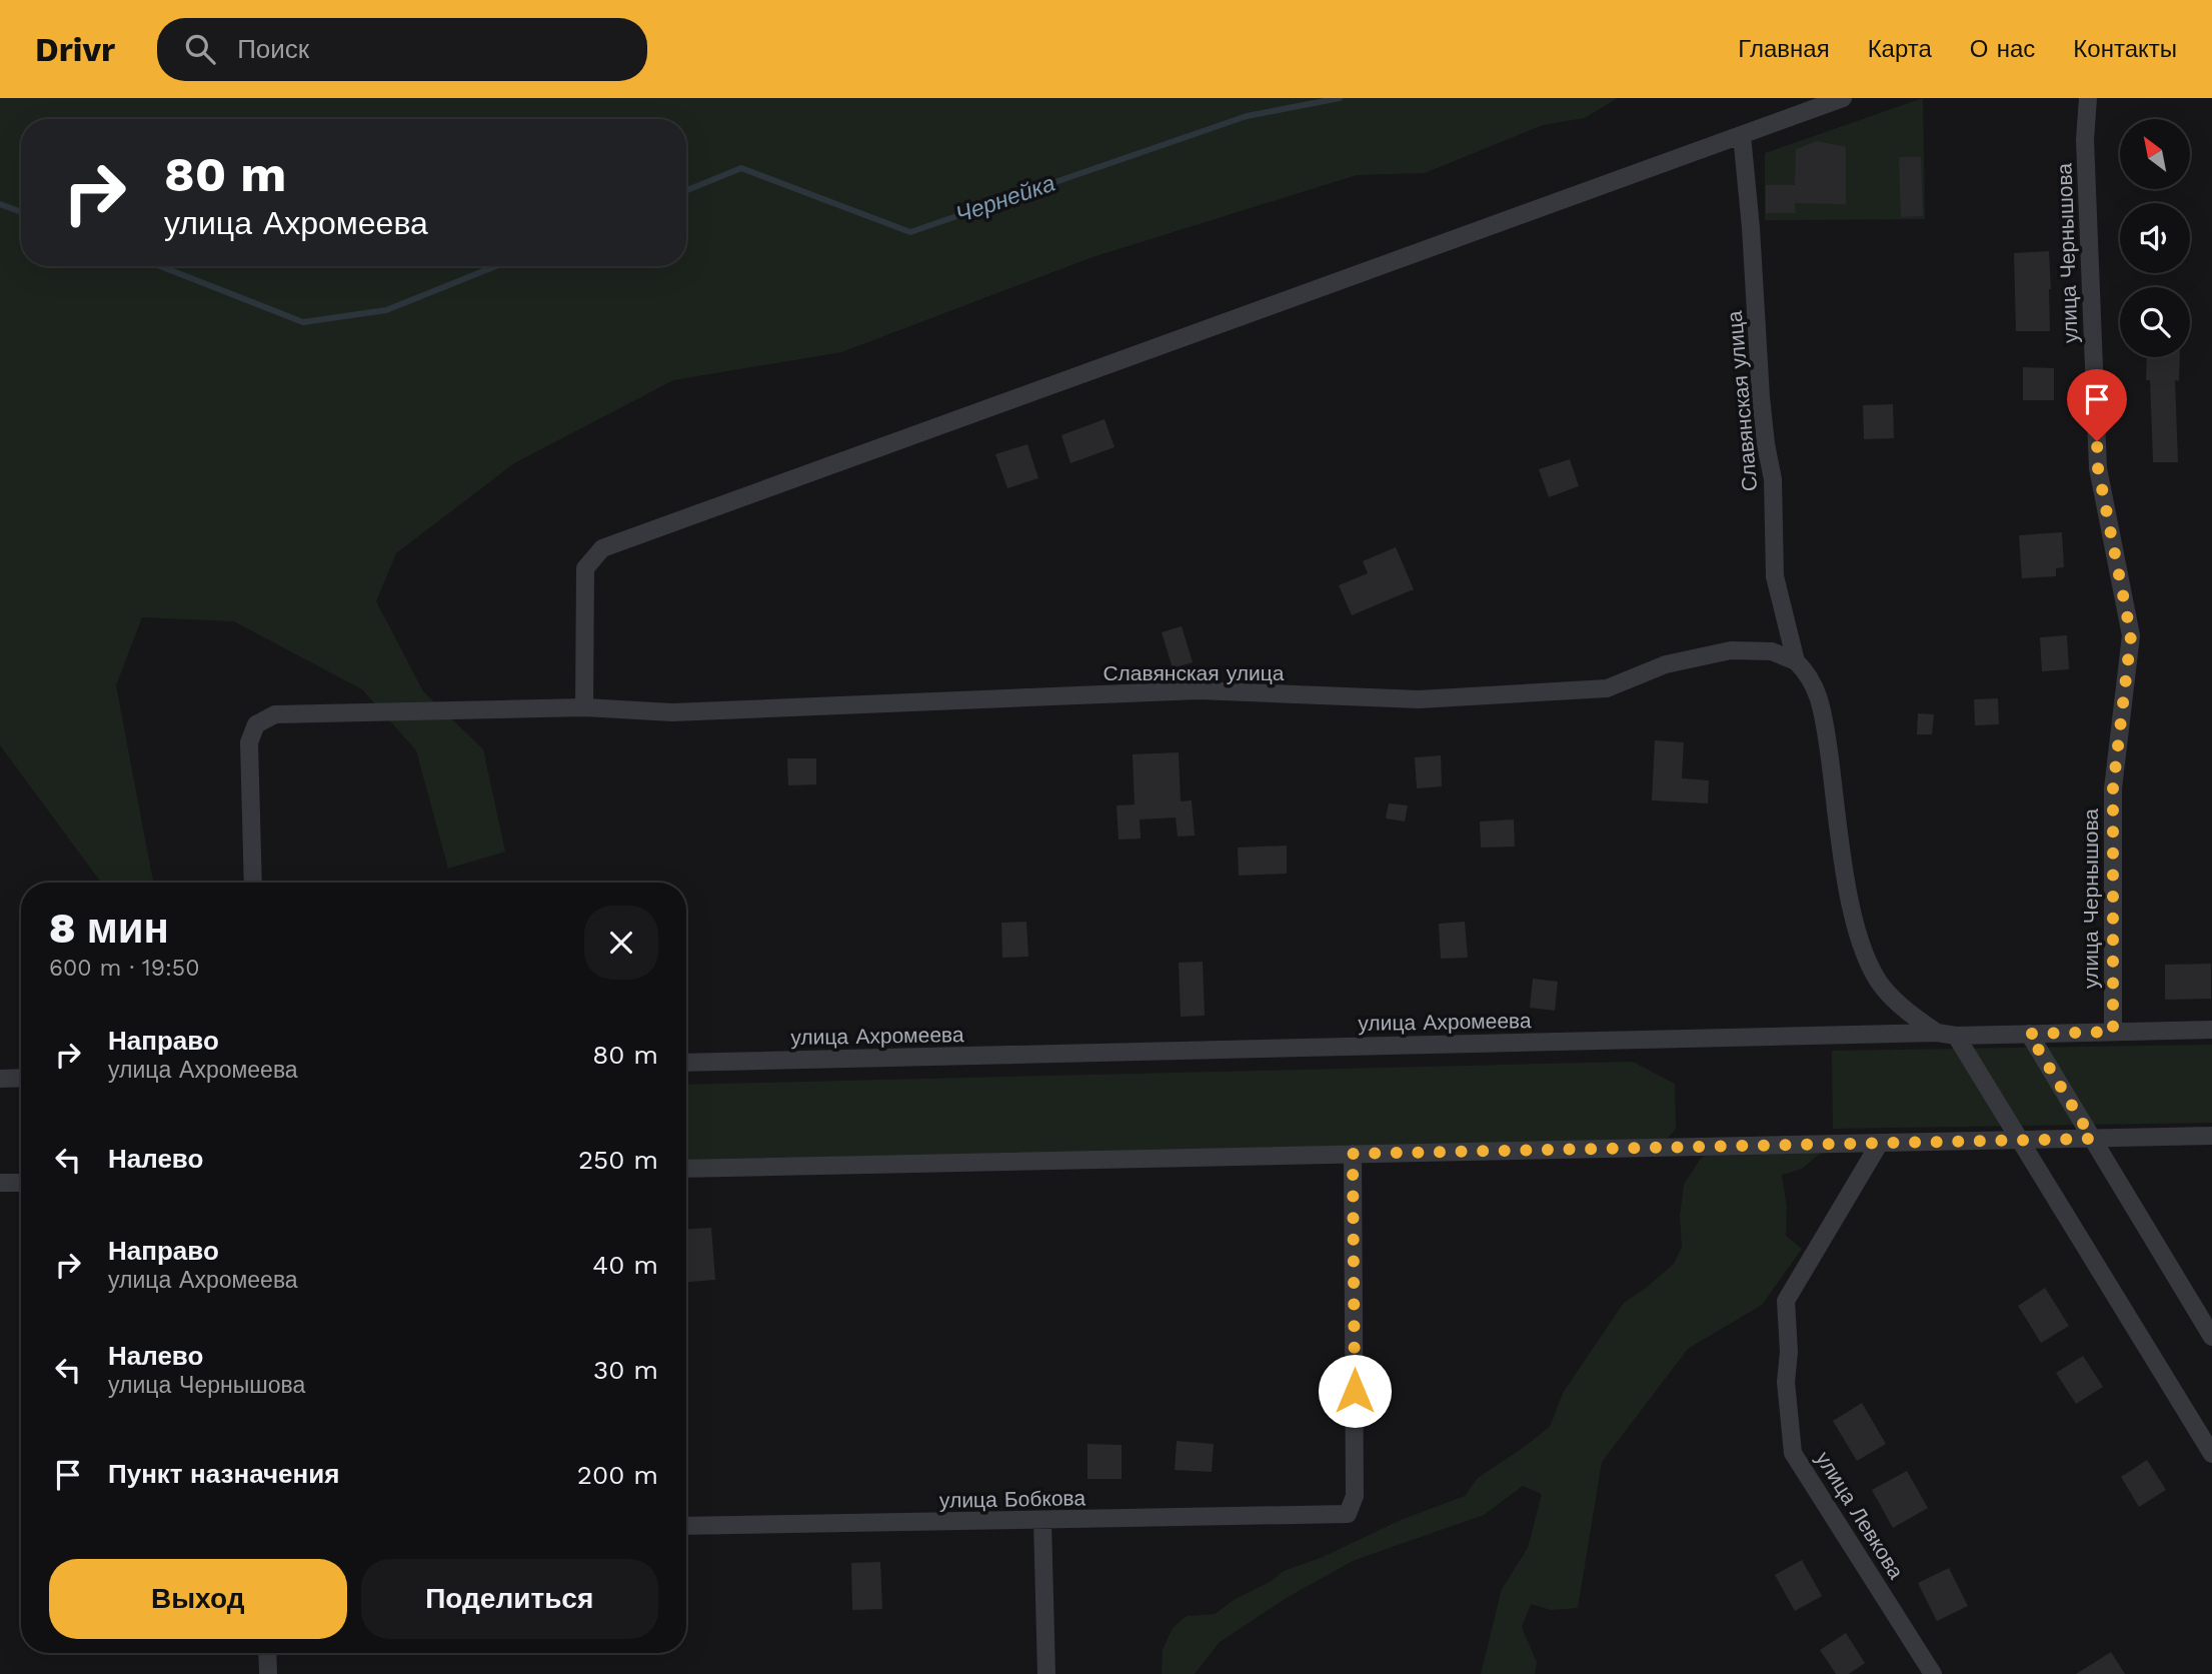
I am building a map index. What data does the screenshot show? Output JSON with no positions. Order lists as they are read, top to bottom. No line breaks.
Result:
{"streets":{"street":["улица Чернышова","Славянская улица","улица Ахромеева","улица Бобкова","улица Левкова"]},"crossings":[["улица Чернышова","улица Ахромеева"],["Славянская улица","улица Ахромеева"]],"water":["Чернейка"],"north":"top left","page":{"header":"Drivr","search":"Поиск","nav":["Главная","Карта","О нас","Контакты"],"turn":["80 m","улица Ахромеева"],"heading":["8 мин","600 m · 19:50"],"list":[{"name":"Направо","note":"улица Ахромеева","value":"80 m"},{"name":"Налево","value":"250 m"},{"name":"Направо","note":"улица Ахромеева","value":"40 m"},{"name":"Налево","note":"улица Чернышова","value":"30 m"},{"name":"Пункт назначения","value":"200 m"}],"buttons":["Выход","Поделиться"]}}
